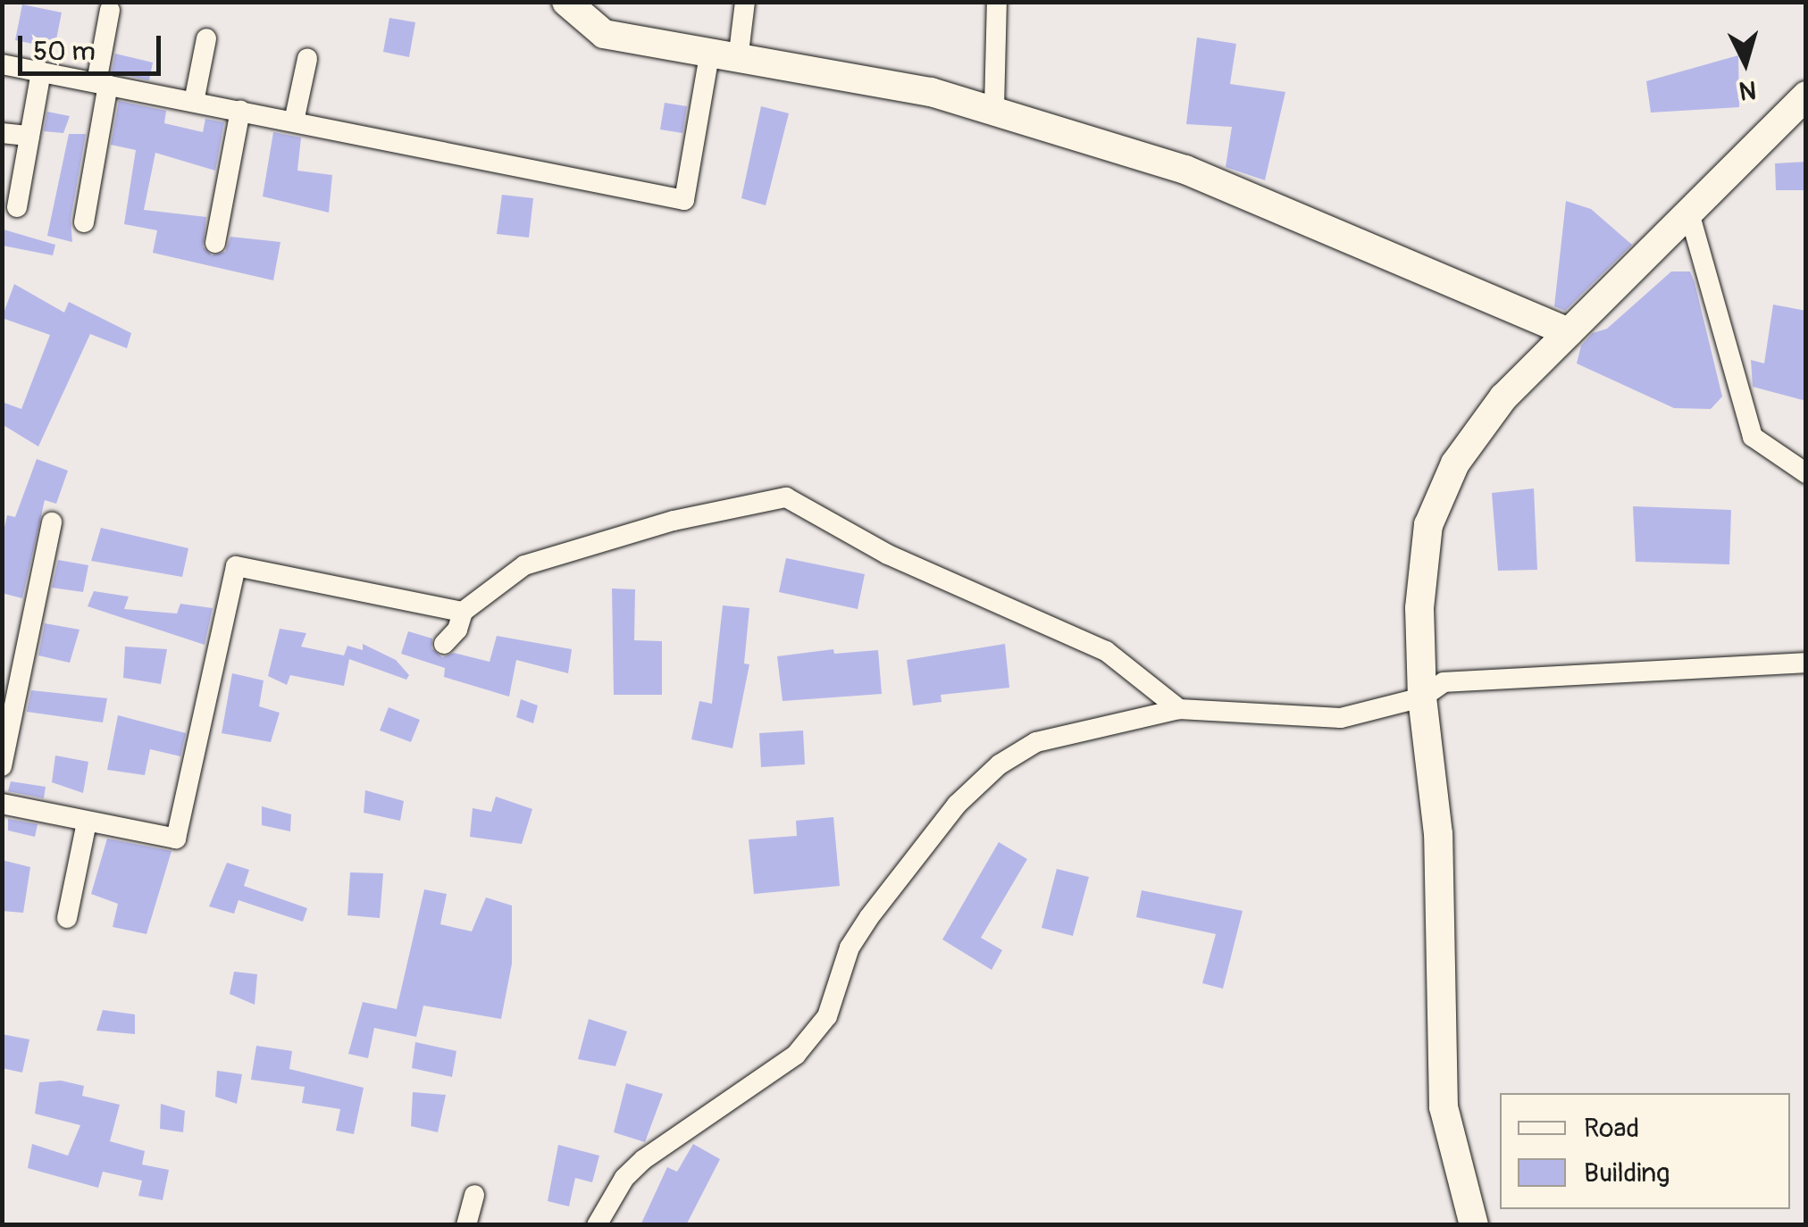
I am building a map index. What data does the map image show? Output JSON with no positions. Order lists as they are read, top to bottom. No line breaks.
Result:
{"legend":["Road","Building"],"scale_bar":"50 m","north":"bottom"}
